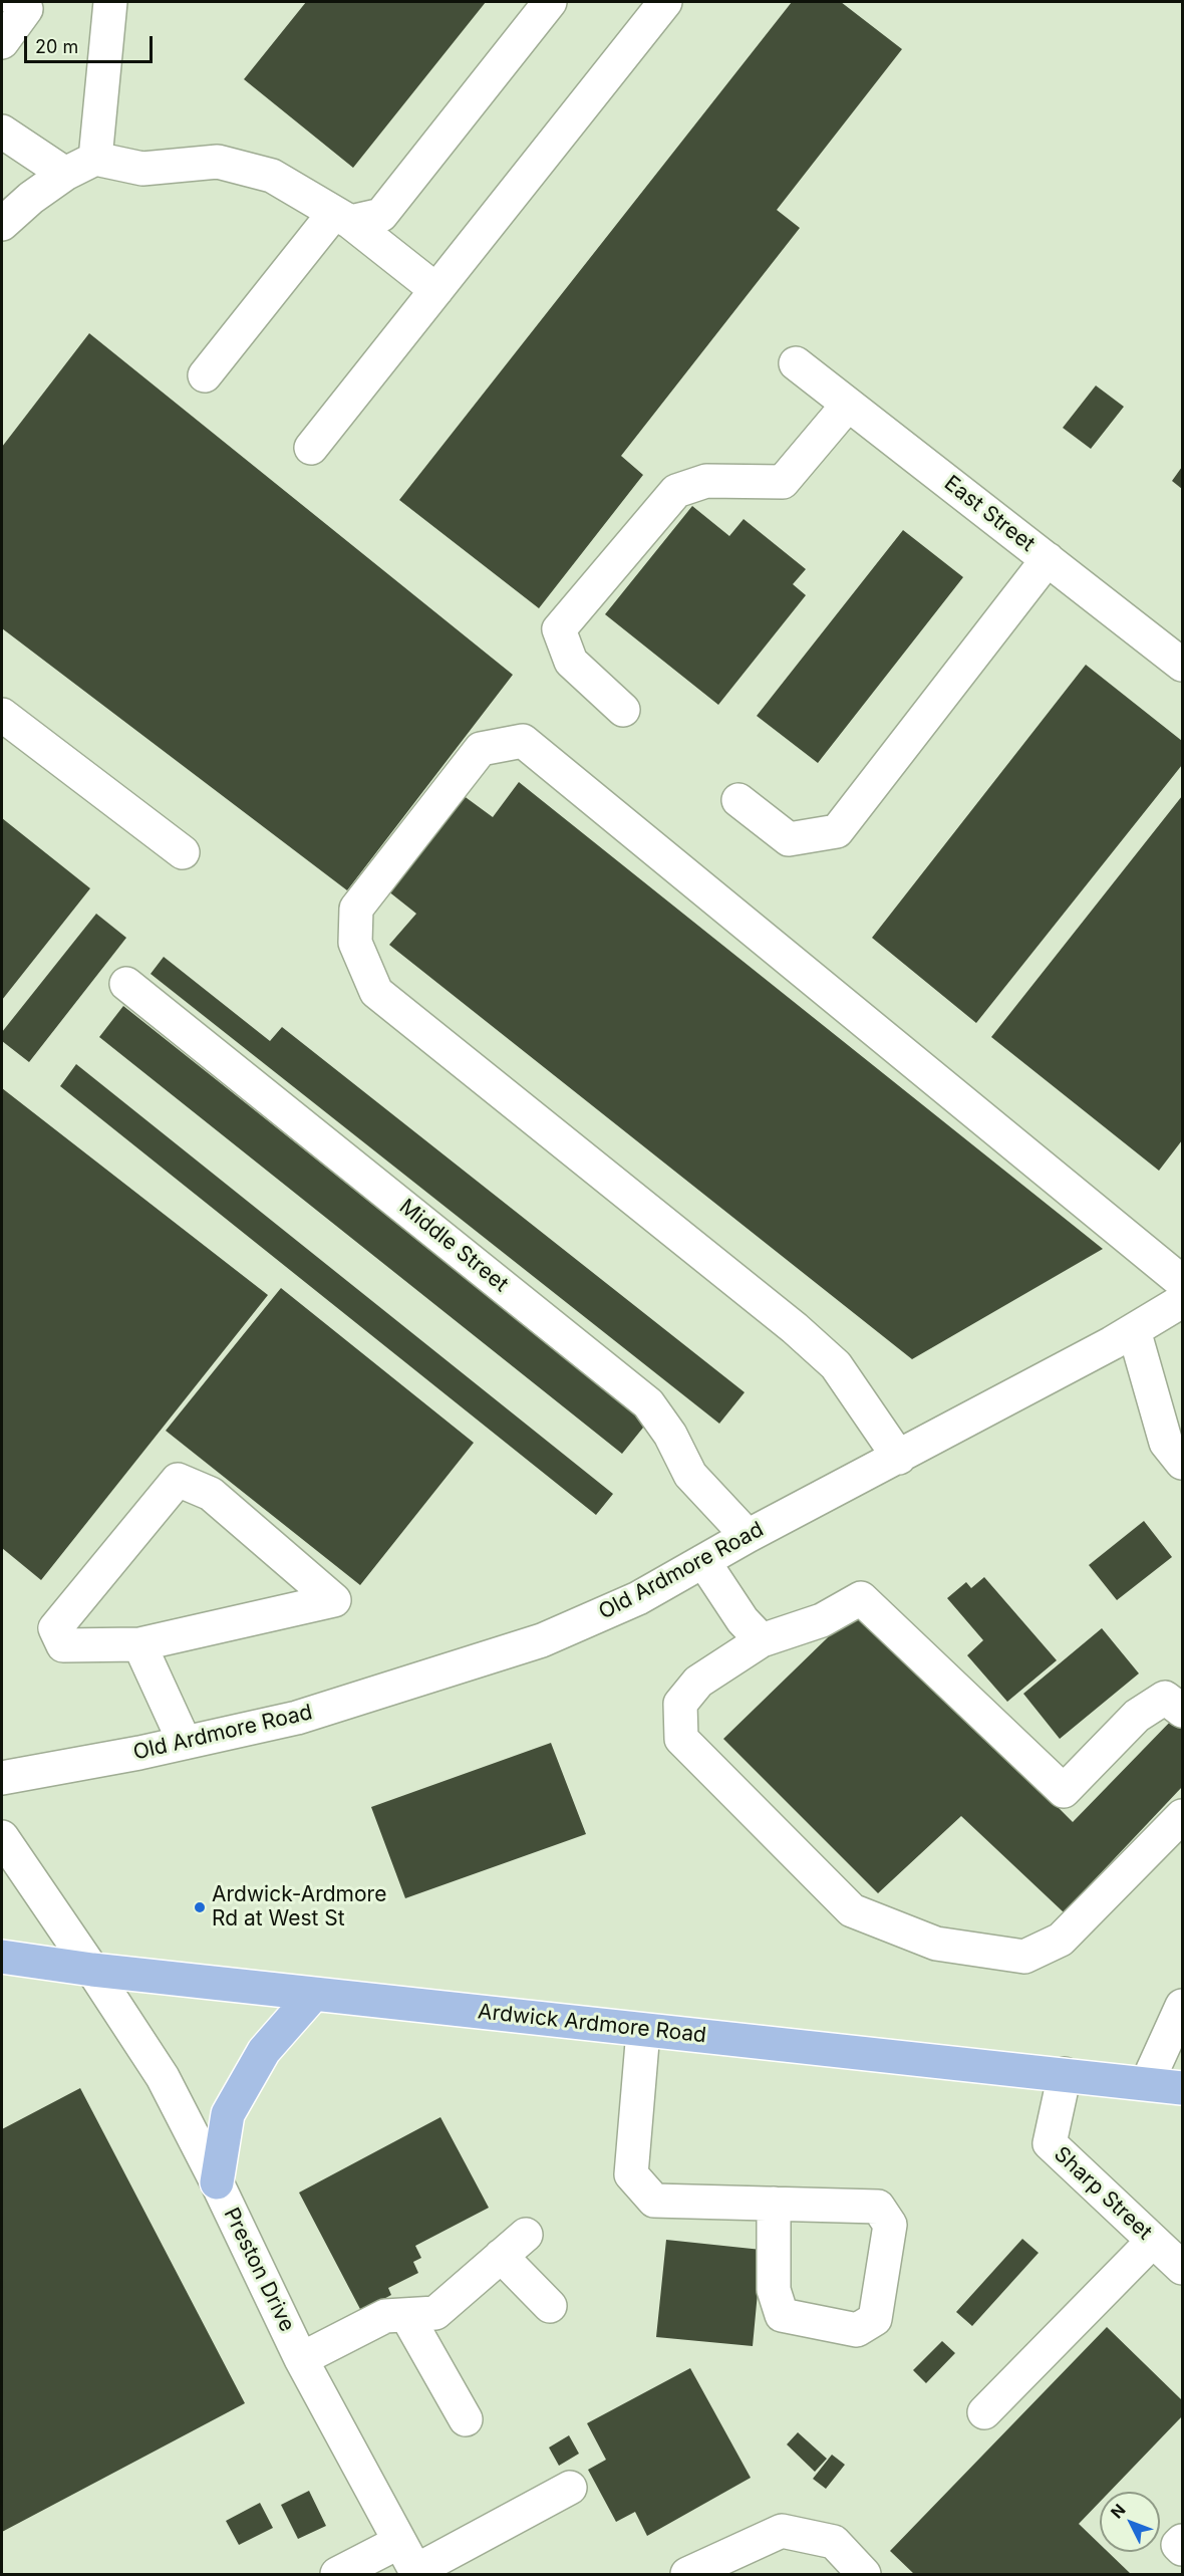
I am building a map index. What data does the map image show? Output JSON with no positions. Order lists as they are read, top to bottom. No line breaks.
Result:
{"streets":{"main road":["Ardwick Ardmore Road"],"street":["East Street","Middle Street","Old Ardmore Road","Sharp Street","Preston Drive"]},"crossings":[["Middle Street","Old Ardmore Road"],["Ardwick Ardmore Road","Sharp Street"],["Ardwick Ardmore Road","Preston Drive"]],"places":["Ardwick-Ardmore Rd at West St"],"scale_bar":"20 m","north":"top left"}
